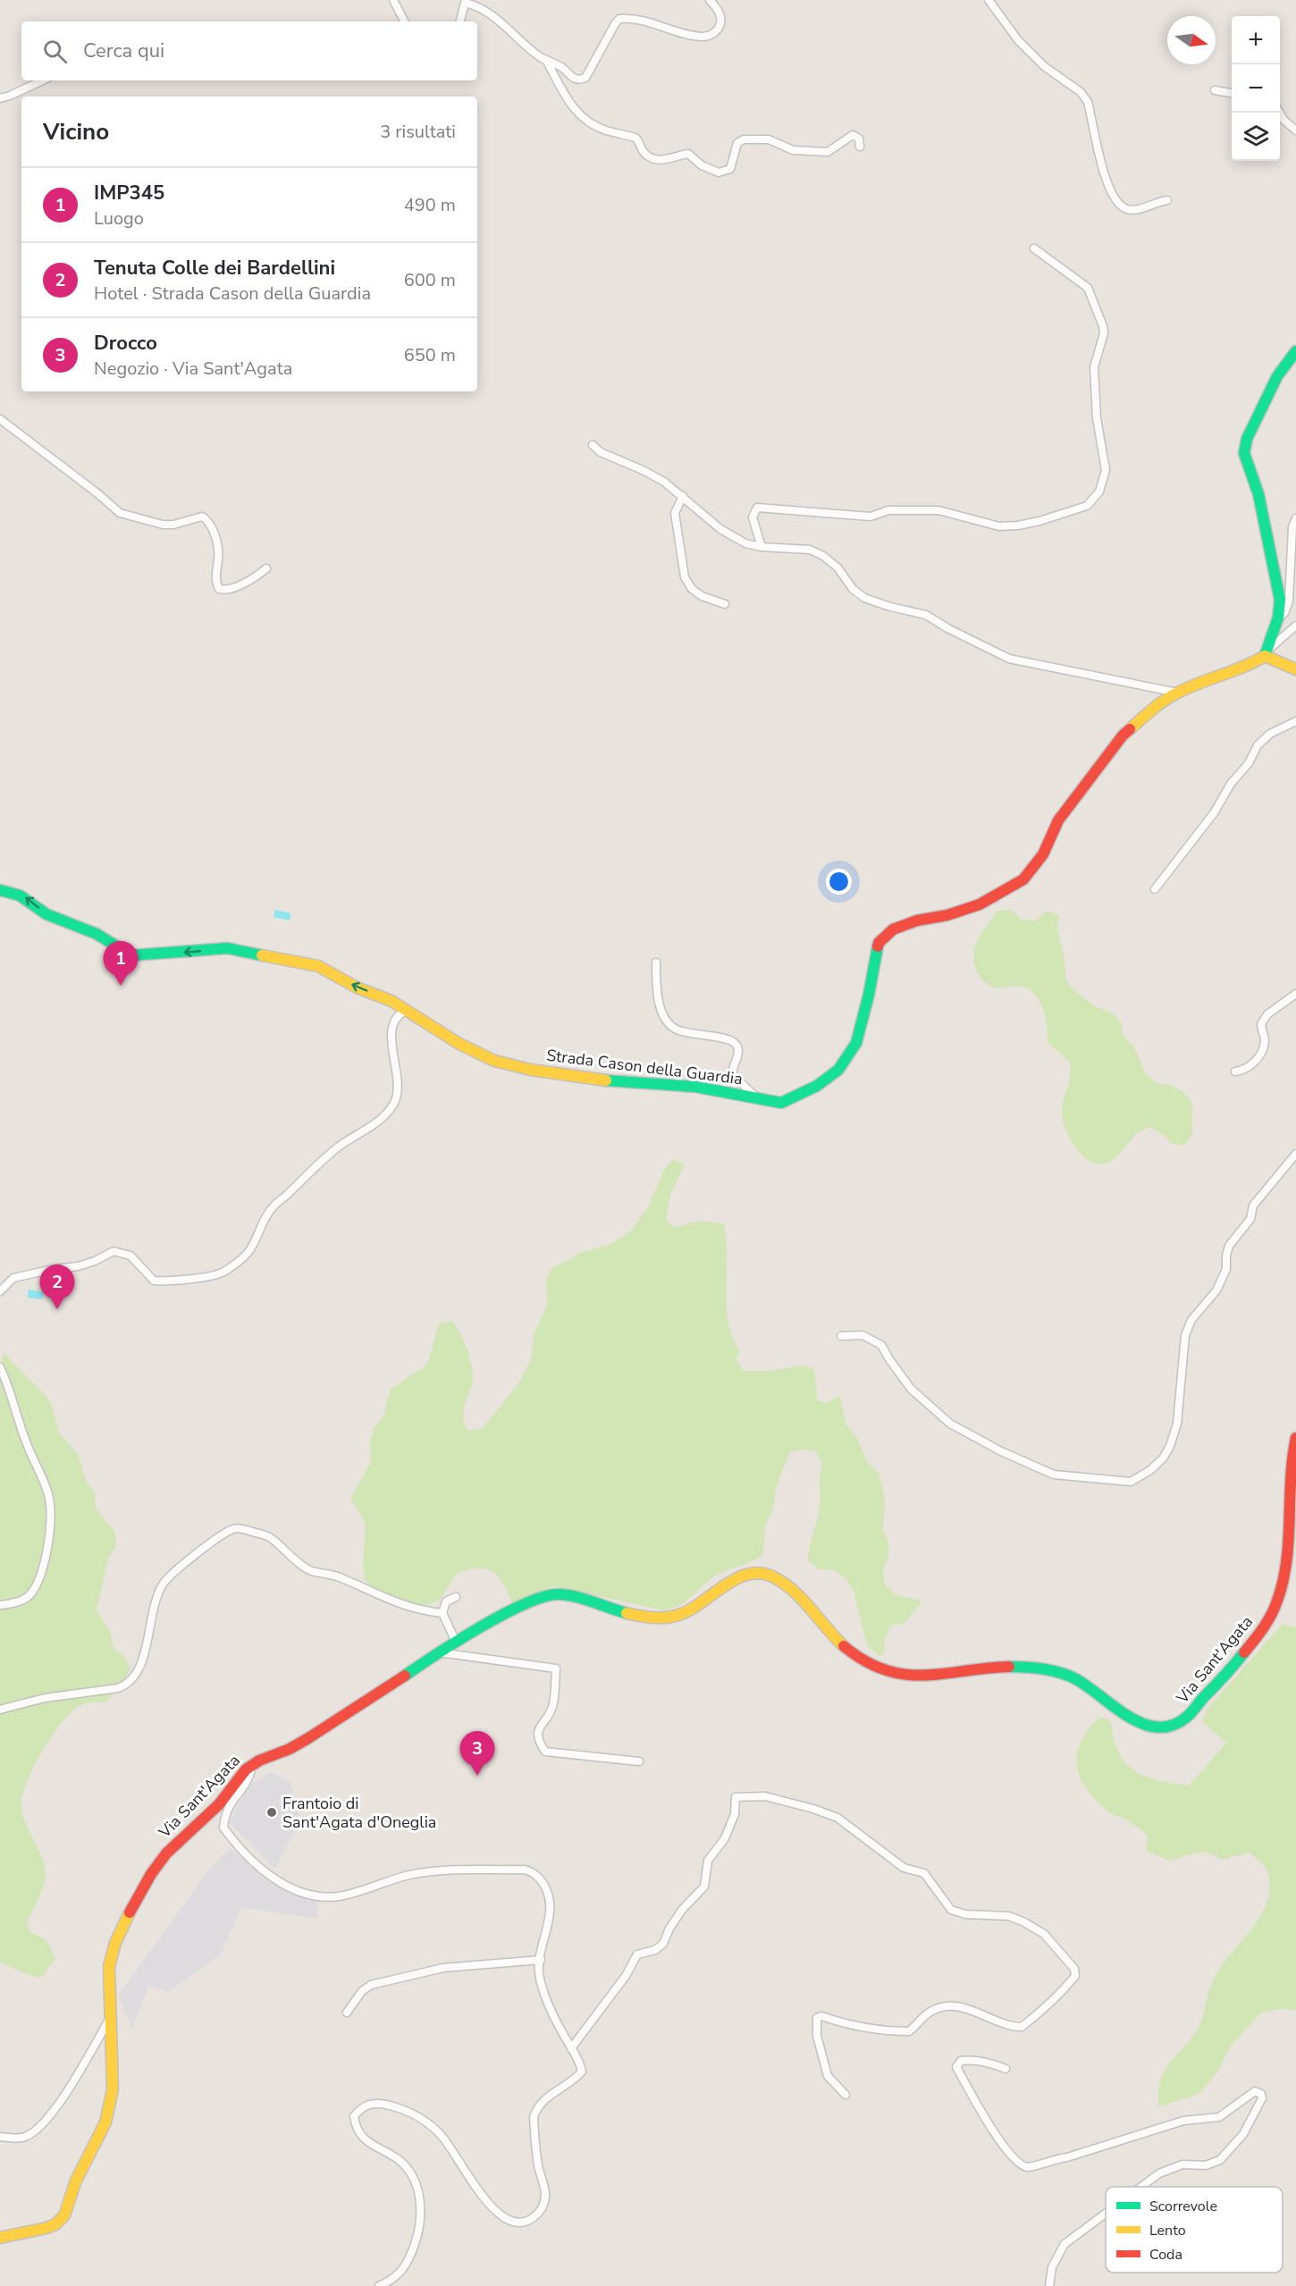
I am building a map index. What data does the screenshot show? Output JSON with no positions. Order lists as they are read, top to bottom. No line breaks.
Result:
{"streets":{"street":["Strada Cason della Guardia","Via Sant'Agata"]},"places":["Frantoio di Sant'Agata d'Oneglia"],"legend":["Scorrevole","Lento","Coda"],"north":"right","page":{"map_buttons":["+","−"],"search":"Cerca qui","heading":["Vicino","3 risultati"],"list":[{"mark":"1","name":"IMP345","note":"Luogo","value":"490 m"},{"mark":"2","name":"Tenuta Colle dei Bardellini","note":"Hotel · Strada Cason della Guardia","value":"600 m"},{"mark":"3","name":"Drocco","note":"Negozio · Via Sant'Agata","value":"650 m"}],"pins":["1","2","3"]}}
